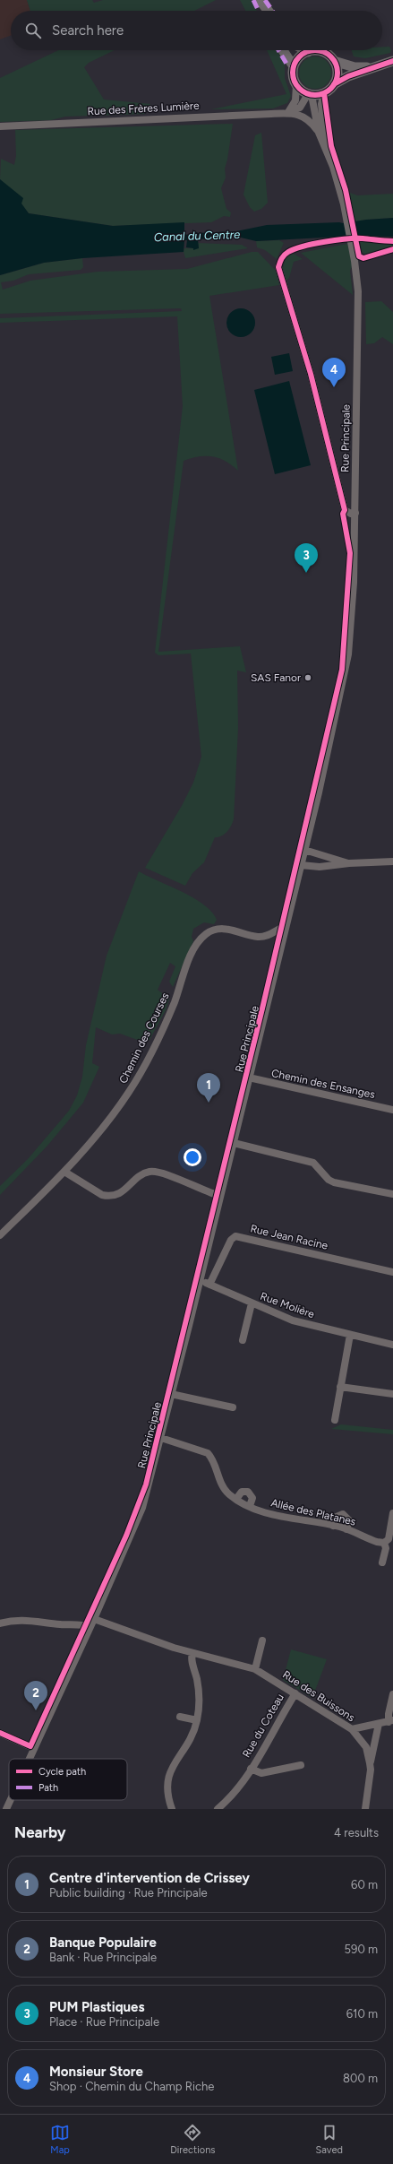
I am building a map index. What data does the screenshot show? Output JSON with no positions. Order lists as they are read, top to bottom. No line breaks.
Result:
{"streets":{"street":["Rue des Frères Lumière","Rue Principale","Chemin des Courses","Chemin des Ensanges","Rue Jean Racine","Rue Molière","Allée des Platanes","Rue des Buissons","Rue du Coteau"]},"crossings":[["Rue Principale","Chemin des Courses"],["Rue Principale","Chemin des Ensanges"],["Rue Principale","Rue Molière"],["Rue Principale","Allée des Platanes"],["Rue Principale","Rue des Buissons"],["Rue Jean Racine","Rue Molière"],["Rue des Buissons","Rue du Coteau"]],"water":["Canal du Centre"],"places":["SAS Fanor"],"legend":["Cycle path","Path"],"page":{"search":"Search here","pins":["4","3","1","2"],"heading":["Nearby","4 results"],"list":[{"mark":"1","name":"Centre d'intervention de Crissey","note":"Public building · Rue Principale","value":"60 m"},{"mark":"2","name":"Banque Populaire","note":"Bank · Rue Principale","value":"590 m"},{"mark":"3","name":"PUM Plastiques","note":"Place · Rue Principale","value":"610 m"},{"mark":"4","name":"Monsieur Store","note":"Shop · Chemin du Champ Riche","value":"800 m"}],"nav":["Map","Directions","Saved"]}}
